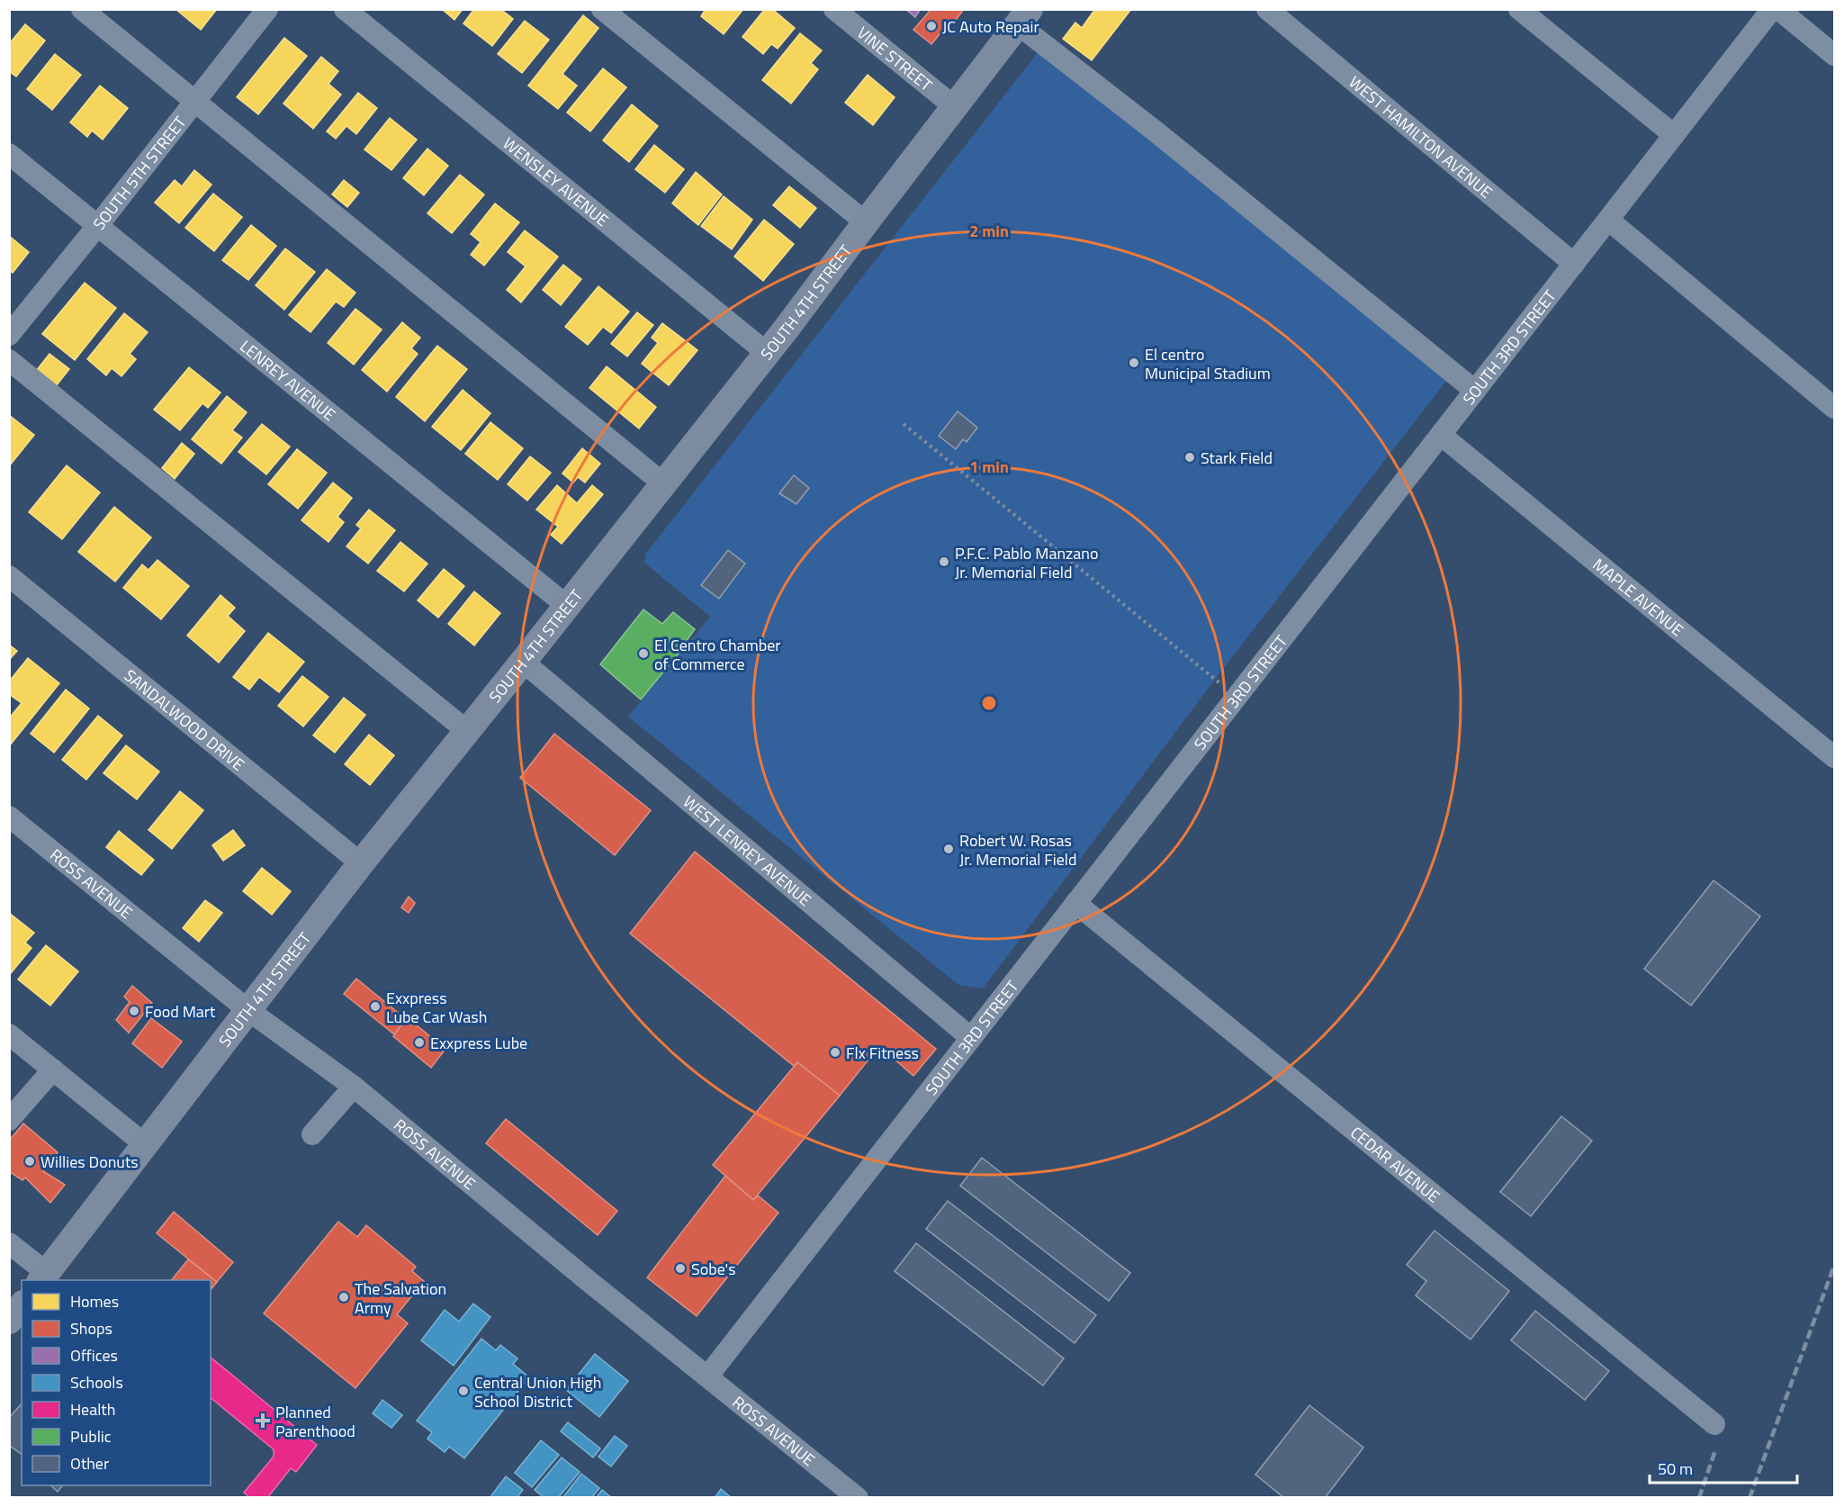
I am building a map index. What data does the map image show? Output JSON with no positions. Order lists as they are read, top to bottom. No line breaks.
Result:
{"streets":{"main road":["SOUTH 4TH STREET"],"street":["VINE STREET","WEST HAMILTON AVENUE","SOUTH 5TH STREET","WENSLEY AVENUE","SOUTH 3RD STREET","LENREY AVENUE","MAPLE AVENUE","SANDALWOOD DRIVE","WEST LENREY AVENUE","ROSS AVENUE","CEDAR AVENUE"]},"crossings":[["VINE STREET","SOUTH 4TH STREET"],["WEST HAMILTON AVENUE","SOUTH 3RD STREET"],["SOUTH 5TH STREET","LENREY AVENUE"],["WENSLEY AVENUE","SOUTH 4TH STREET"],["SOUTH 4TH STREET","LENREY AVENUE"],["SOUTH 4TH STREET","SANDALWOOD DRIVE"],["SOUTH 4TH STREET","WEST LENREY AVENUE"],["SOUTH 4TH STREET","ROSS AVENUE"],["SOUTH 3RD STREET","MAPLE AVENUE"],["SOUTH 3RD STREET","WEST LENREY AVENUE"],["SOUTH 3RD STREET","ROSS AVENUE"],["SOUTH 3RD STREET","CEDAR AVENUE"]],"places":{"other":["JC Auto Repair","El centro Municipal Stadium","Stark Field","P.F.C. Pablo Manzano Jr. Memorial Field","El Centro Chamber of Commerce","Robert W. Rosas Jr. Memorial Field","Exxpress Lube Car Wash","Food Mart","Exxpress Lube","Flx Fitness","Willies Donuts","Sobe's","The Salvation Army","Central Union High School District"],"health":["Planned Parenthood"]},"legend":["Homes","Shops","Offices","Schools","Health","Public","Other"],"scale_bar":"50 m","rings":["2 min","1 min"]}
